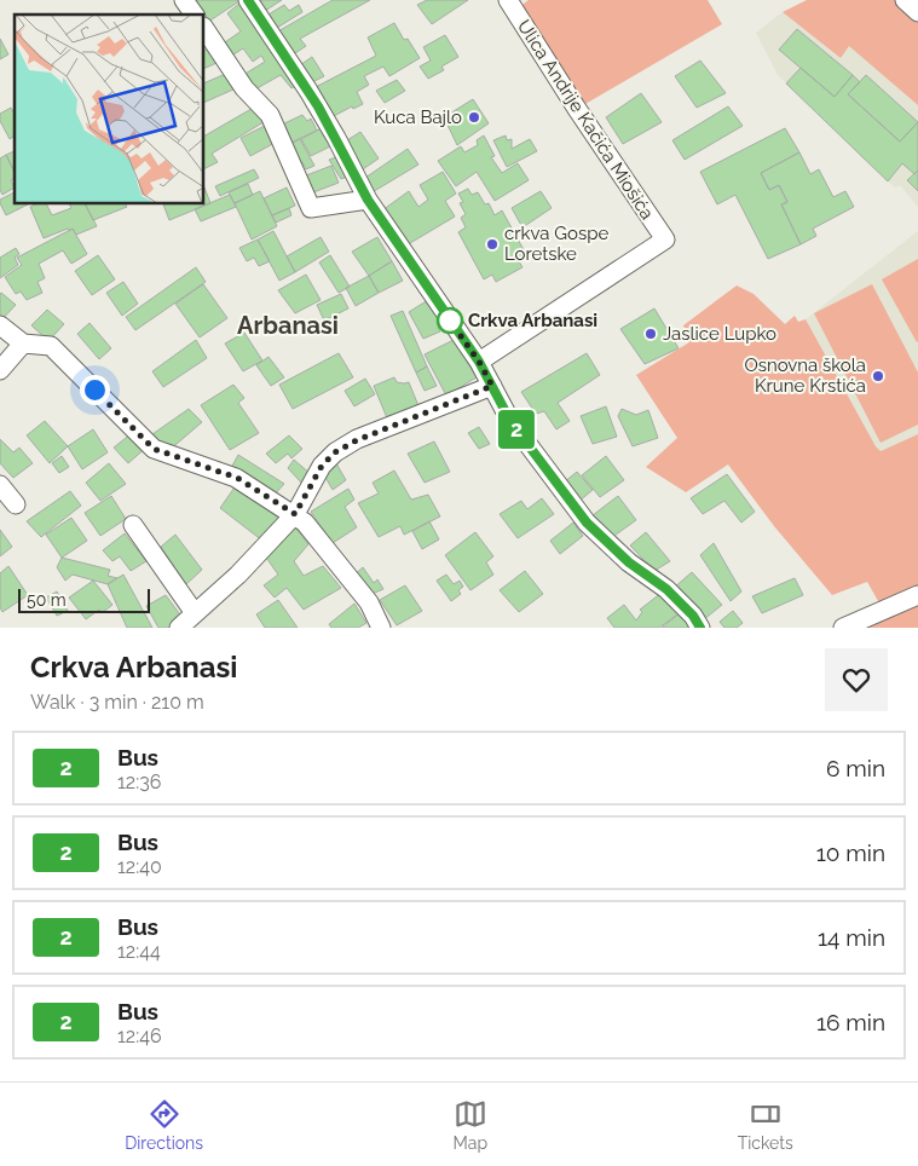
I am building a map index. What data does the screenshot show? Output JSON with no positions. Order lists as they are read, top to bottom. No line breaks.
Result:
{"streets":{"street":["Ulica Andrije Kačića Miošića"]},"districts":["Arbanasi"],"places":["Kuca Bajlo","crkva Gospe Loretske","Crkva Arbanasi","Jaslice Lupko","Osnovna škola Krune Krstića"],"lines":["bus line 2"],"scale_bar":"50 m","page":{"on_map":"2","scale":"50 m","heading":["Crkva Arbanasi","Walk · 3 min · 210 m"],"list":[{"mark":"2","name":"Bus","note":"12:36","value":"6 min"},{"mark":"2","name":"Bus","note":"12:40","value":"10 min"},{"mark":"2","name":"Bus","note":"12:44","value":"14 min"},{"mark":"2","name":"Bus","note":"12:46","value":"16 min"}],"tabs":["Directions","Map","Tickets"]}}
